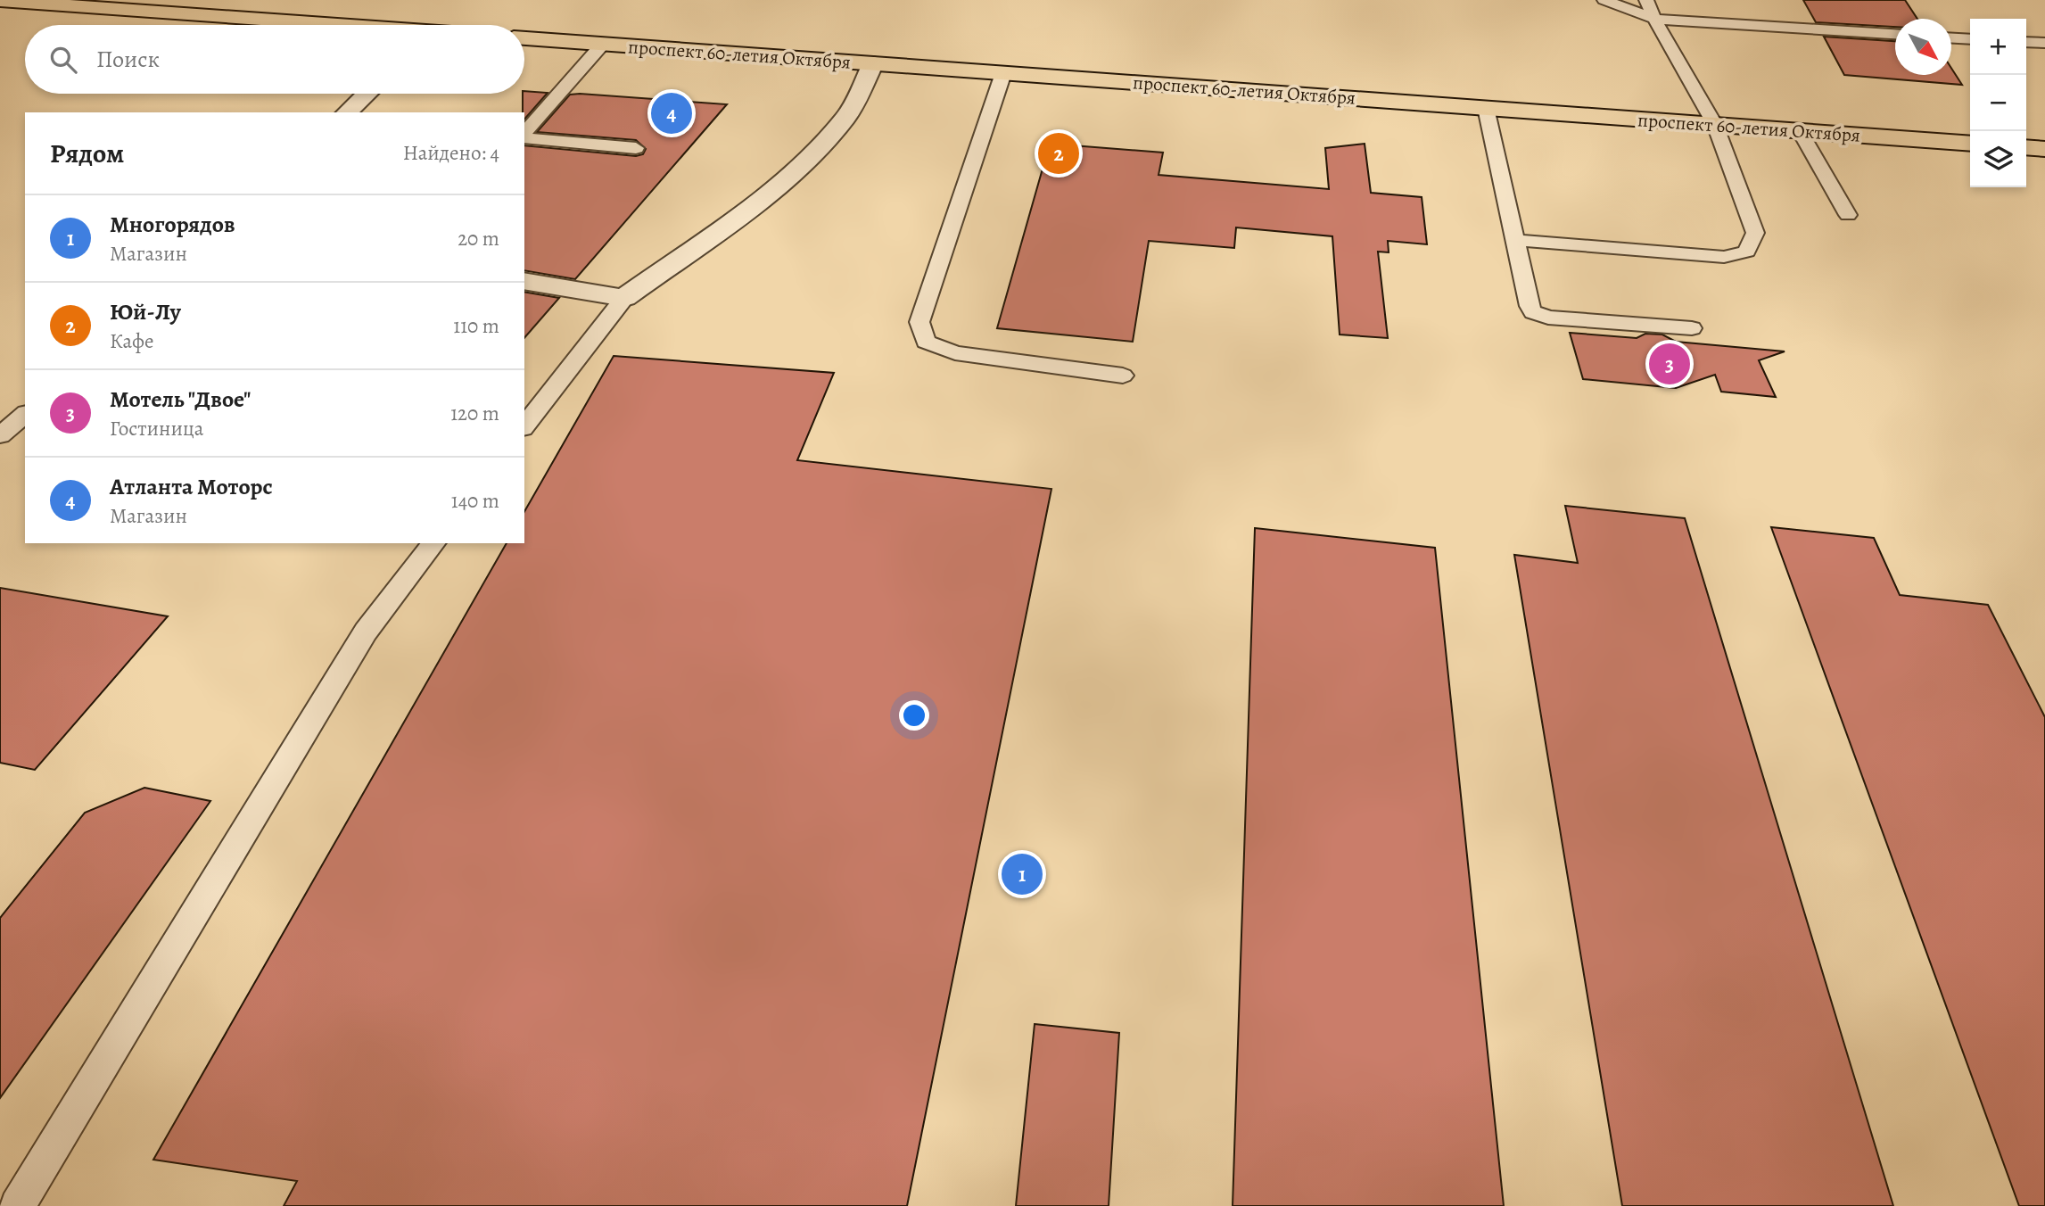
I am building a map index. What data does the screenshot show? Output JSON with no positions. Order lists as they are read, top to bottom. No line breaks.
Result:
{"streets":{"highway":["проспект 60-летия Октября"]},"north":"bottom right","page":{"map_buttons":["+","−"],"search":"Поиск","pins":["4","2","3","1"],"heading":["Рядом","Найдено: 4"],"list":[{"mark":"1","name":"Многорядов","note":"Магазин","value":"20 m"},{"mark":"2","name":"Юй-Лу","note":"Кафе","value":"110 m"},{"mark":"3","name":"Мотель \"Двое\"","note":"Гостиница","value":"120 m"},{"mark":"4","name":"Атланта Моторс","note":"Магазин","value":"140 m"}]}}
